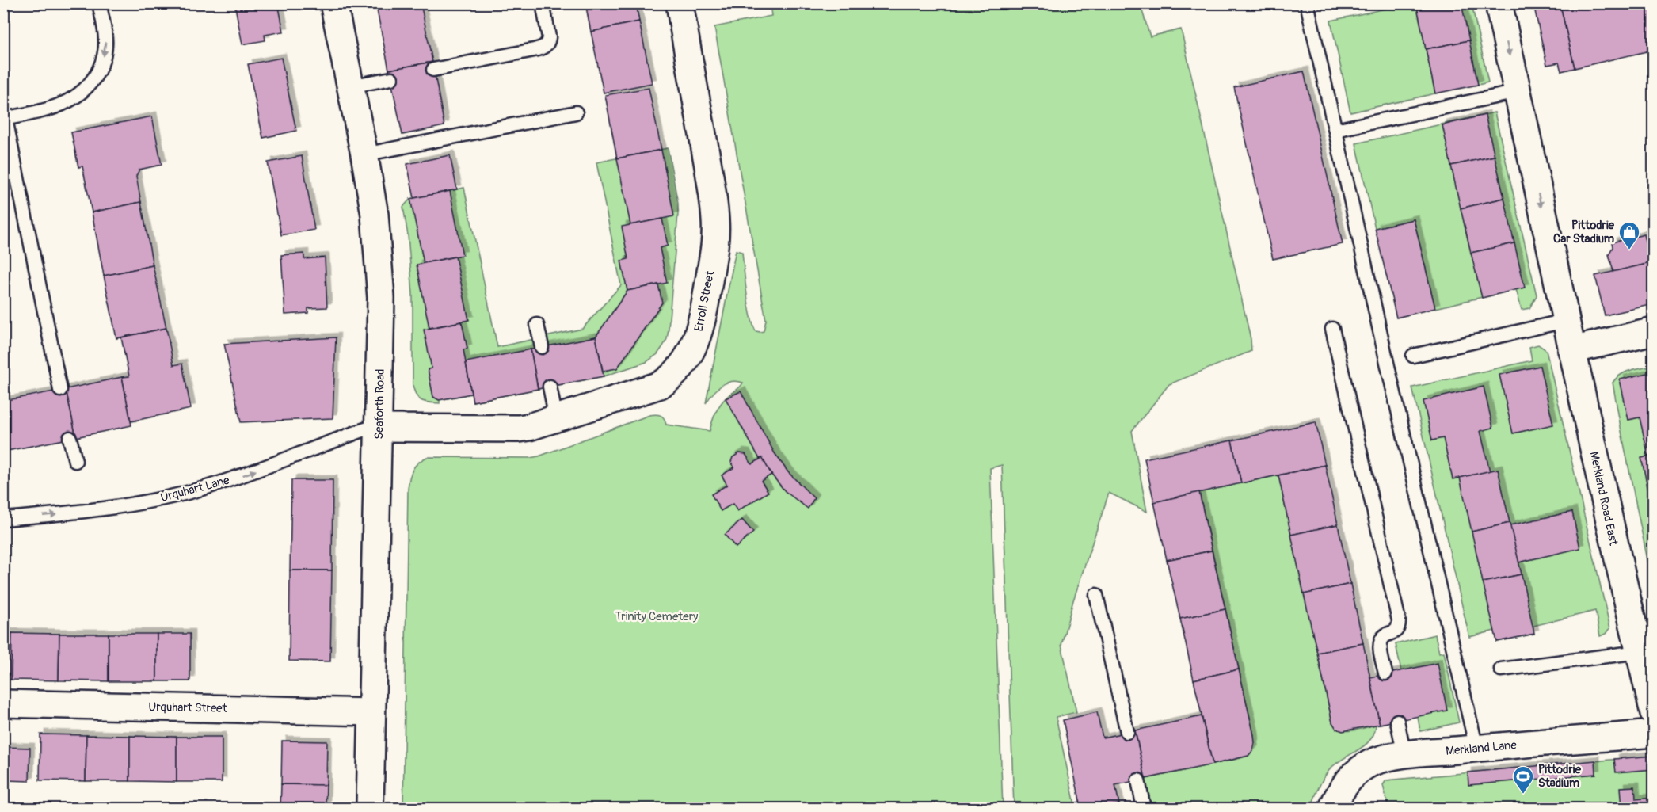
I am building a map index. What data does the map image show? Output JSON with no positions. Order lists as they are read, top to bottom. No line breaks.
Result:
{"streets":{"street":["Erroll Street","Seaforth Road","Merkland Road East","Urquhart Street","Merkland Lane"],"lane":["Urquhart Lane"]},"crossings":[["Erroll Street","Seaforth Road"],["Erroll Street","Urquhart Lane"],["Seaforth Road","Urquhart Lane"],["Seaforth Road","Urquhart Street"]],"one_way":["Urquhart Lane","Merkland Road East"],"parks":["Trinity Cemetery"],"places":{"shop":["Pittodrie Car Stadium"],"sports":["Pittodrie Stadium"]}}
